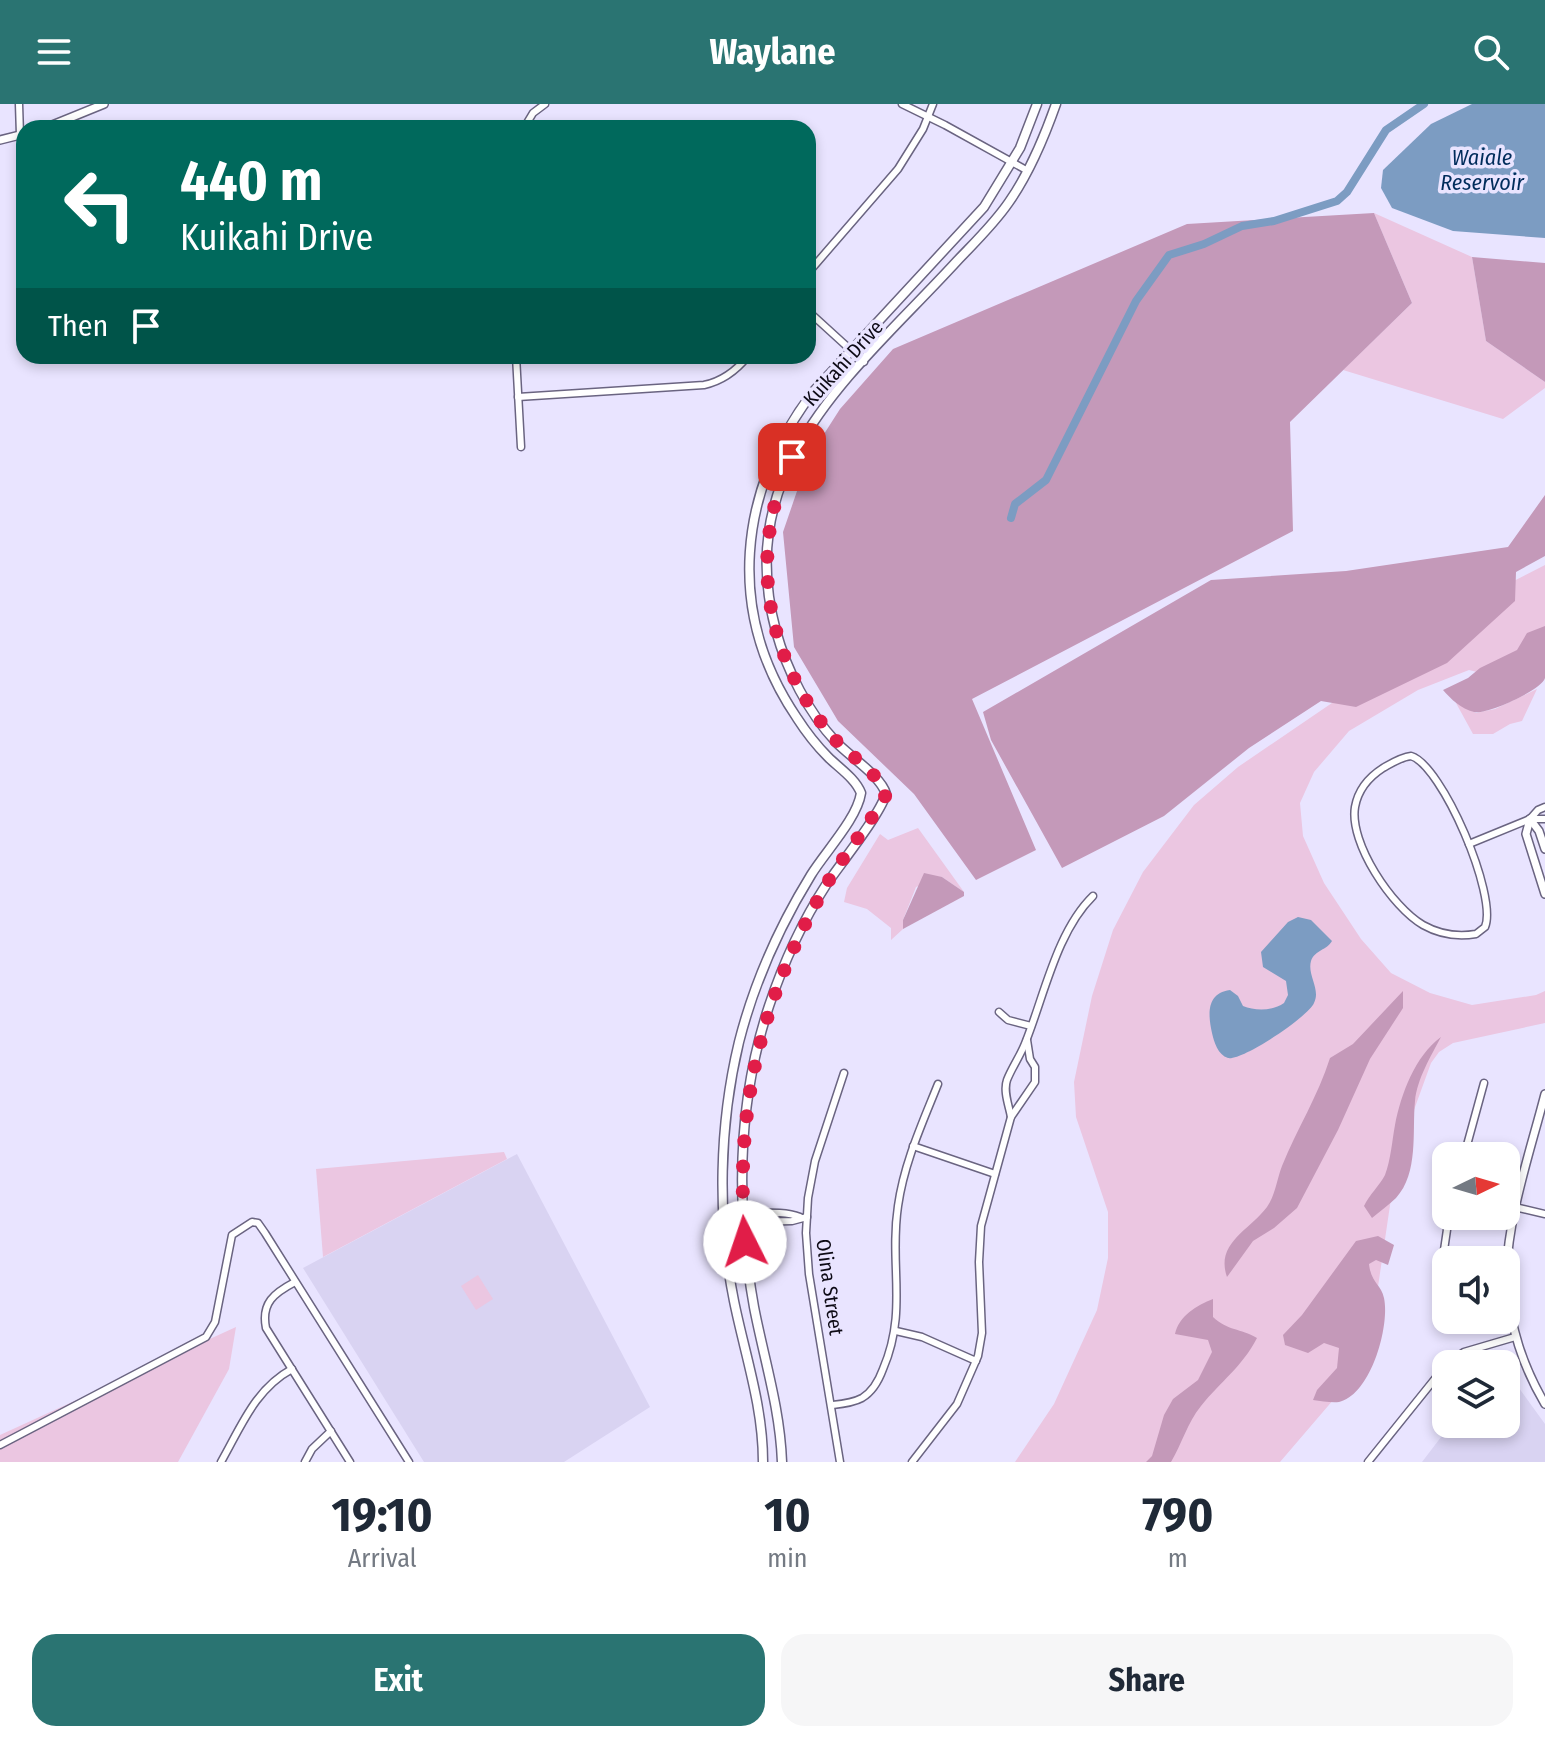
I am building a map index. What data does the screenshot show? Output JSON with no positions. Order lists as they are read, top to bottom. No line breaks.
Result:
{"streets":{"main road":["Kuikahi Drive"],"street":["Olina Street"]},"water":["Waiale Reservoir"],"north":"right","page":{"header":"Waylane","turn":["440 m","Kuikahi Drive"],"then":"Then","eta":["19:10","Arrival","10","min","790","m"],"buttons":["Exit","Share"]}}
